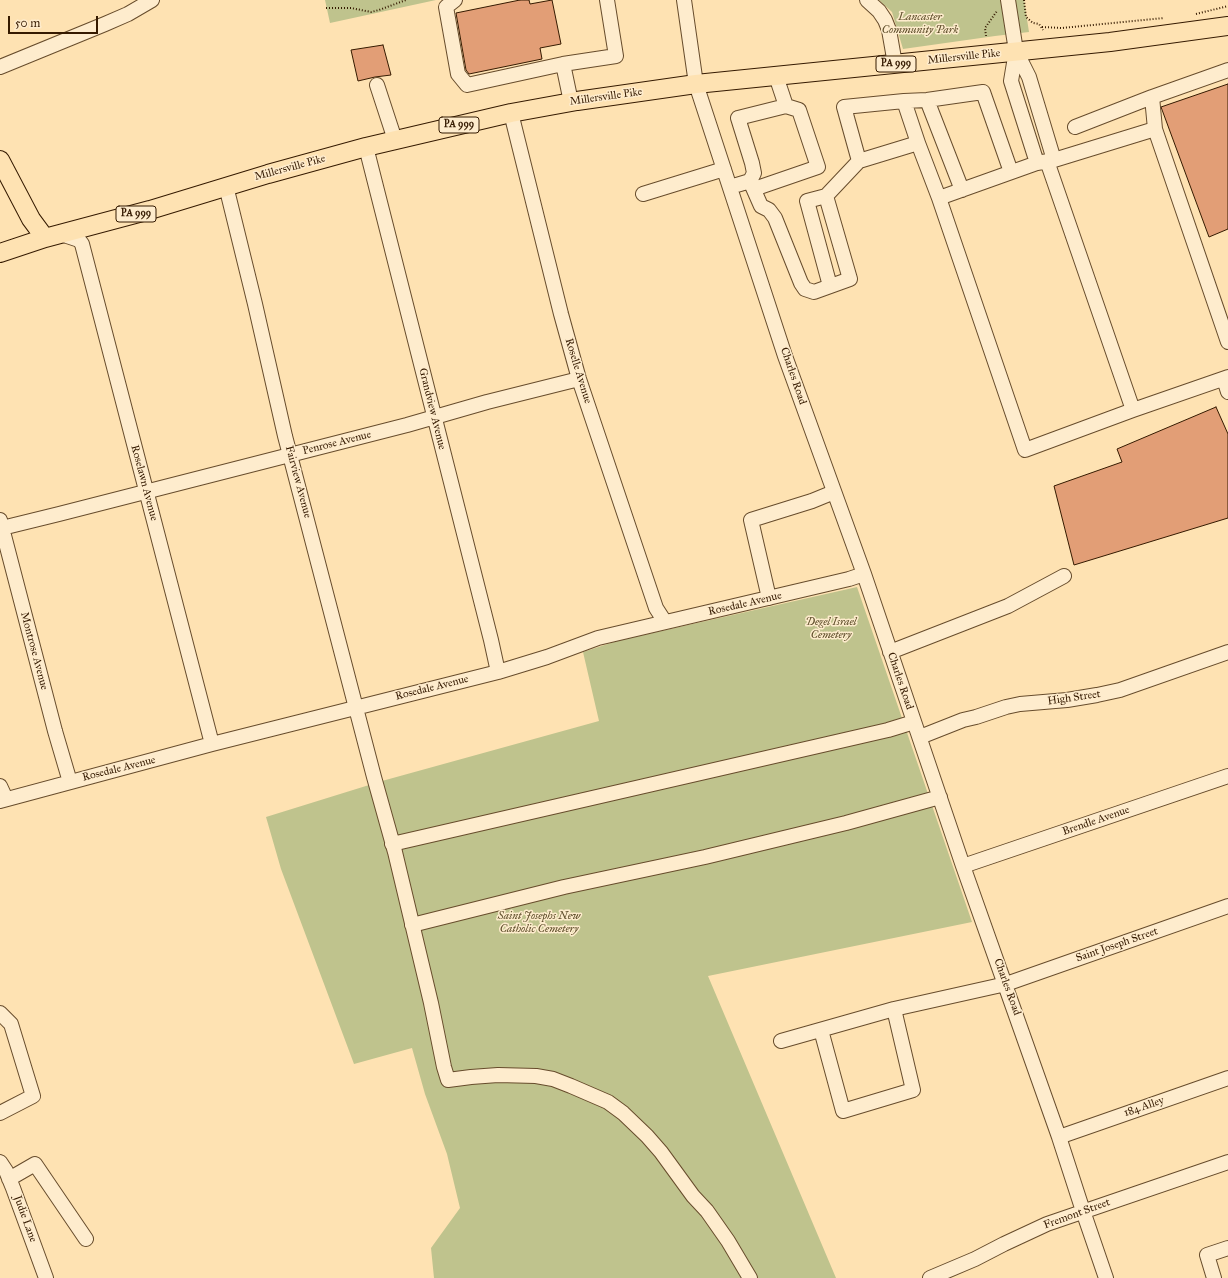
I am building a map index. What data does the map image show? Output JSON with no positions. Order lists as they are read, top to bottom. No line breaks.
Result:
{"streets":{"main road":["Millersville Pike","PA 999"],"street":["Roselle Avenue","Charles Road","Grandview Avenue","Penrose Avenue","Fairview Avenue","Roselawn Avenue","Rosedale Avenue","Montrose Avenue","High Street","Brendle Avenue","Saint Joseph Street","184 Alley","Fremont Street","Judie Lane"]},"crossings":[["Millersville Pike","Roselle Avenue"],["Millersville Pike","Charles Road"],["Millersville Pike","Grandview Avenue"],["Millersville Pike","Fairview Avenue"],["Millersville Pike","Roselawn Avenue"],["Roselle Avenue","Penrose Avenue"],["Roselle Avenue","Rosedale Avenue"],["Charles Road","Rosedale Avenue"],["Charles Road","High Street"],["Charles Road","Brendle Avenue"],["Charles Road","Saint Joseph Street"],["Charles Road","184 Alley"],["Charles Road","Fremont Street"],["Grandview Avenue","Penrose Avenue"],["Grandview Avenue","Rosedale Avenue"],["Penrose Avenue","Fairview Avenue"],["Penrose Avenue","Roselawn Avenue"],["Penrose Avenue","Montrose Avenue"],["Fairview Avenue","Rosedale Avenue"],["Roselawn Avenue","Rosedale Avenue"],["Rosedale Avenue","Montrose Avenue"]],"parks":["Lancaster Community Park","Degel Israel Cemetery","Saint Josephs New Catholic Cemetery"],"scale_bar":"50 m"}
